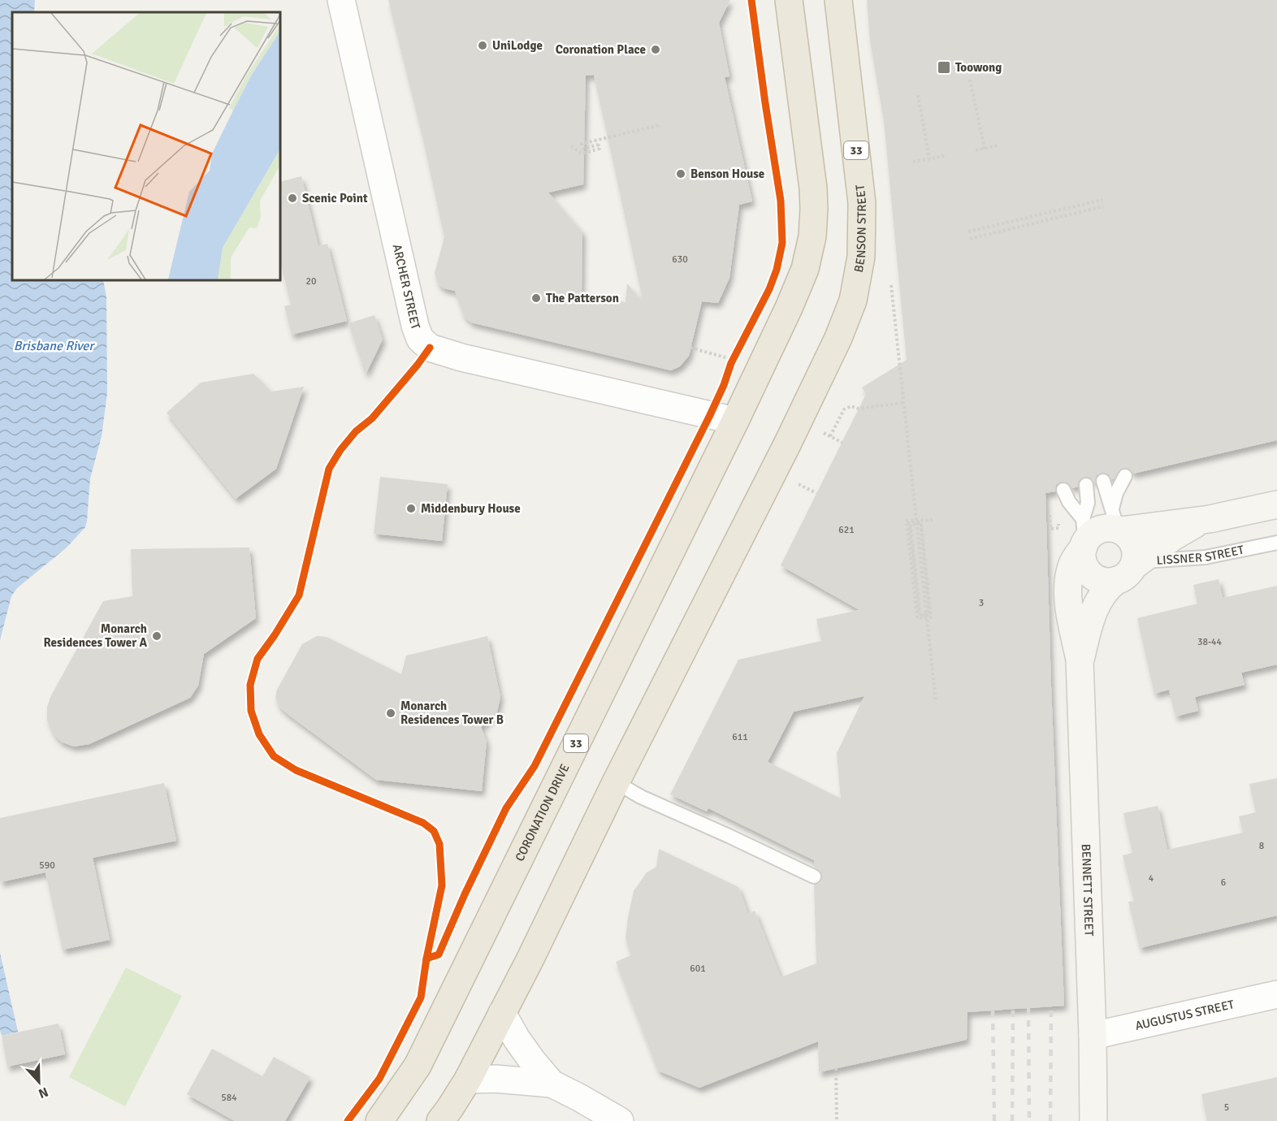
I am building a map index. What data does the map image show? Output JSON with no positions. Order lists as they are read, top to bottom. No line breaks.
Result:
{"streets":{"highway":["33","BENSON STREET","CORONATION DRIVE"],"street":["ARCHER STREET","LISSNER STREET","BENNETT STREET","AUGUSTUS STREET"]},"crossings":[["33","BENSON STREET"],["33","ARCHER STREET"],["33","CORONATION DRIVE"],["ARCHER STREET","CORONATION DRIVE"],["LISSNER STREET","BENNETT STREET"],["BENNETT STREET","AUGUSTUS STREET"]],"water":["Brisbane River"],"places":{"other":["UniLodge","Coronation Place","Benson House","Scenic Point","The Patterson","Middenbury House","Monarch Residences Tower A","Monarch Residences Tower B"],"transit":["Toowong"]},"house_numbers":["630","20","621","3","38-44","611","8","590","4","6","601","584","5"],"north":"bottom"}
